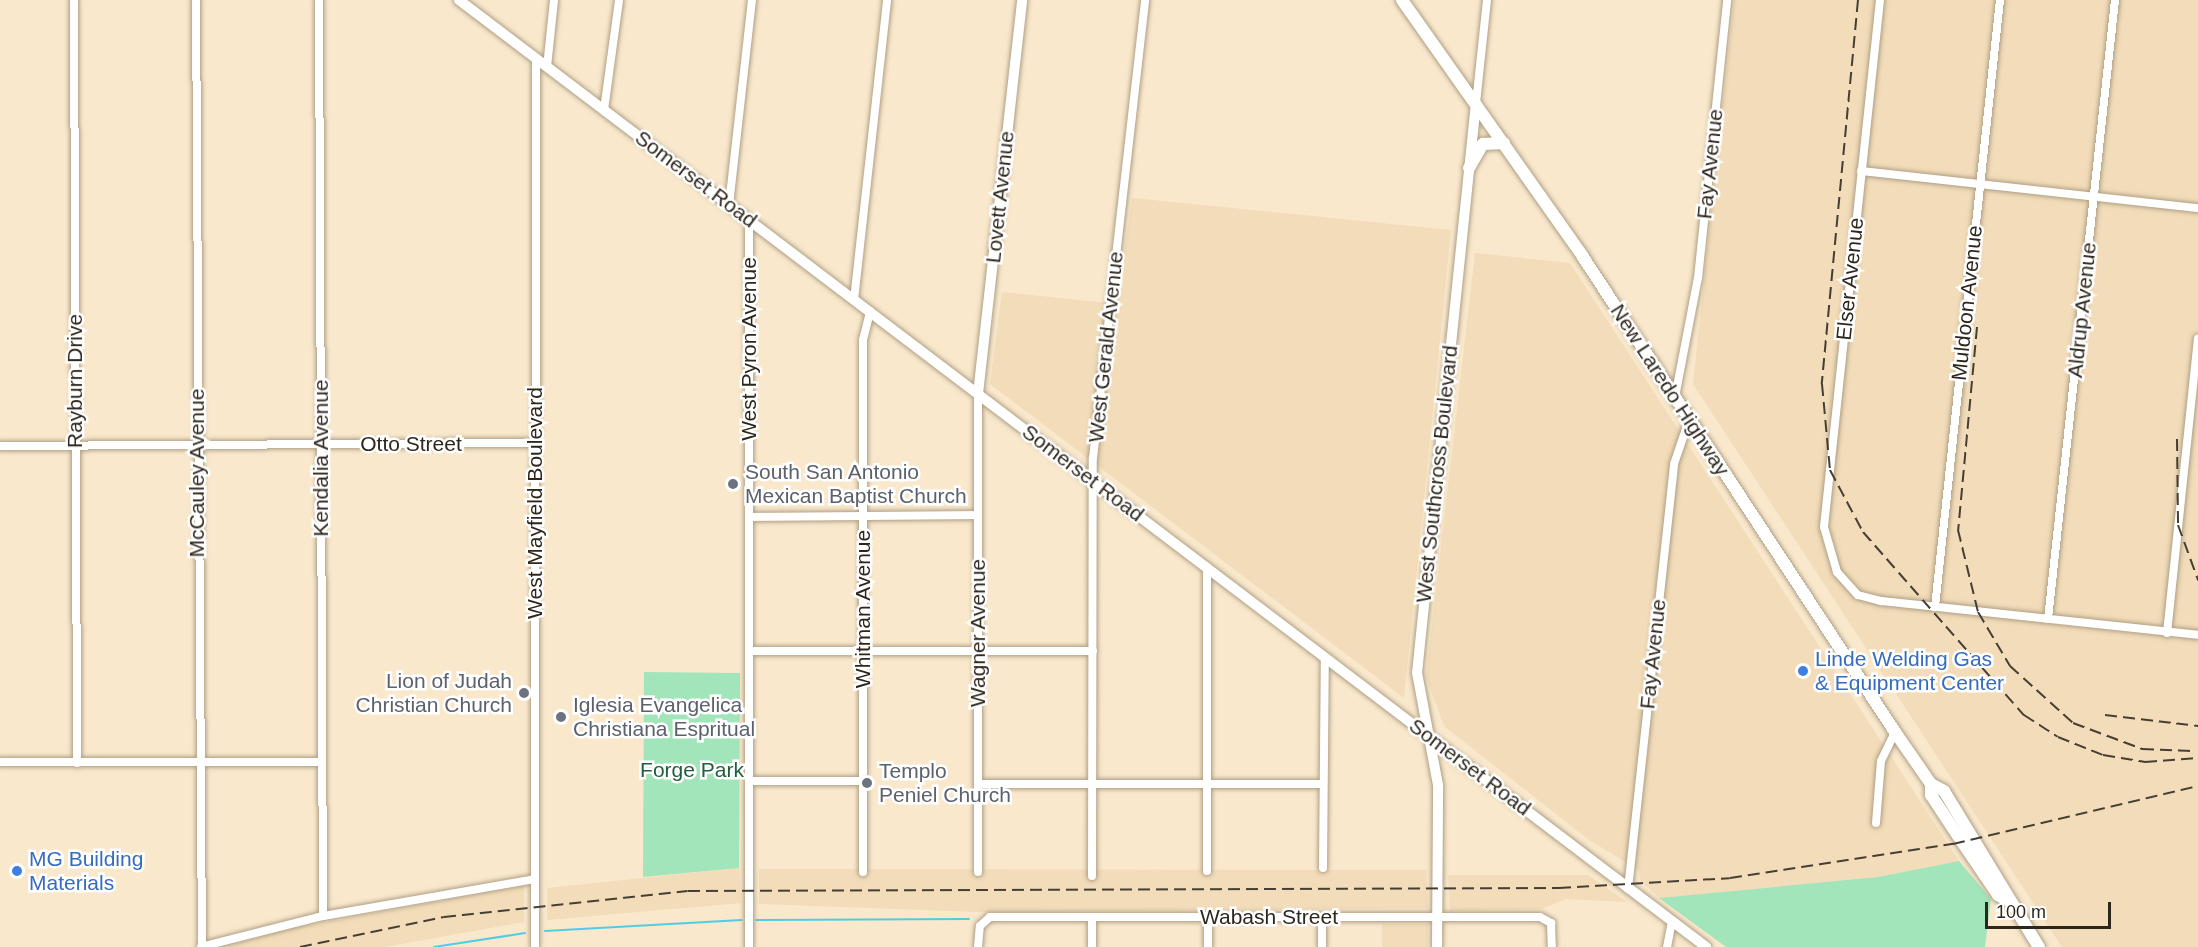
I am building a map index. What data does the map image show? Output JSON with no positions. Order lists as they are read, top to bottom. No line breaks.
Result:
{"streets":{"main road":["Somerset Road","Lovett Avenue","New Laredo Highway","West Southcross Boulevard"],"street":["Fay Avenue","Elser Avenue","Muldoon Avenue","Aldrup Avenue","West Gerald Avenue","West Pyron Avenue","Rayburn Drive","Otto Street","Kendalia Avenue","McCauley Avenue","West Mayfield Boulevard","Whitman Avenue","Wagner Avenue","Wabash Street"]},"crossings":[["Fay Avenue","Somerset Road"],["Fay Avenue","New Laredo Highway"],["Somerset Road","Lovett Avenue"],["Somerset Road","West Gerald Avenue"],["Somerset Road","West Pyron Avenue"],["Somerset Road","West Southcross Boulevard"],["Somerset Road","West Mayfield Boulevard"],["Somerset Road","Whitman Avenue"],["Somerset Road","Wagner Avenue"],["Lovett Avenue","Wagner Avenue"],["Elser Avenue","Muldoon Avenue"],["Rayburn Drive","Otto Street"],["New Laredo Highway","West Southcross Boulevard"],["Otto Street","Kendalia Avenue"],["Otto Street","McCauley Avenue"],["Otto Street","West Mayfield Boulevard"],["West Southcross Boulevard","Wabash Street"]],"parks":["Forge Park"],"places":["South San Antonio Mexican Baptist Church","Linde Welding Gas & Equipment Center","Lion of Judah Christian Church","Iglesia Evangelica Christiana Espritual","Templo Peniel Church","MG Building Materials"],"scale_bar":"100 m"}
